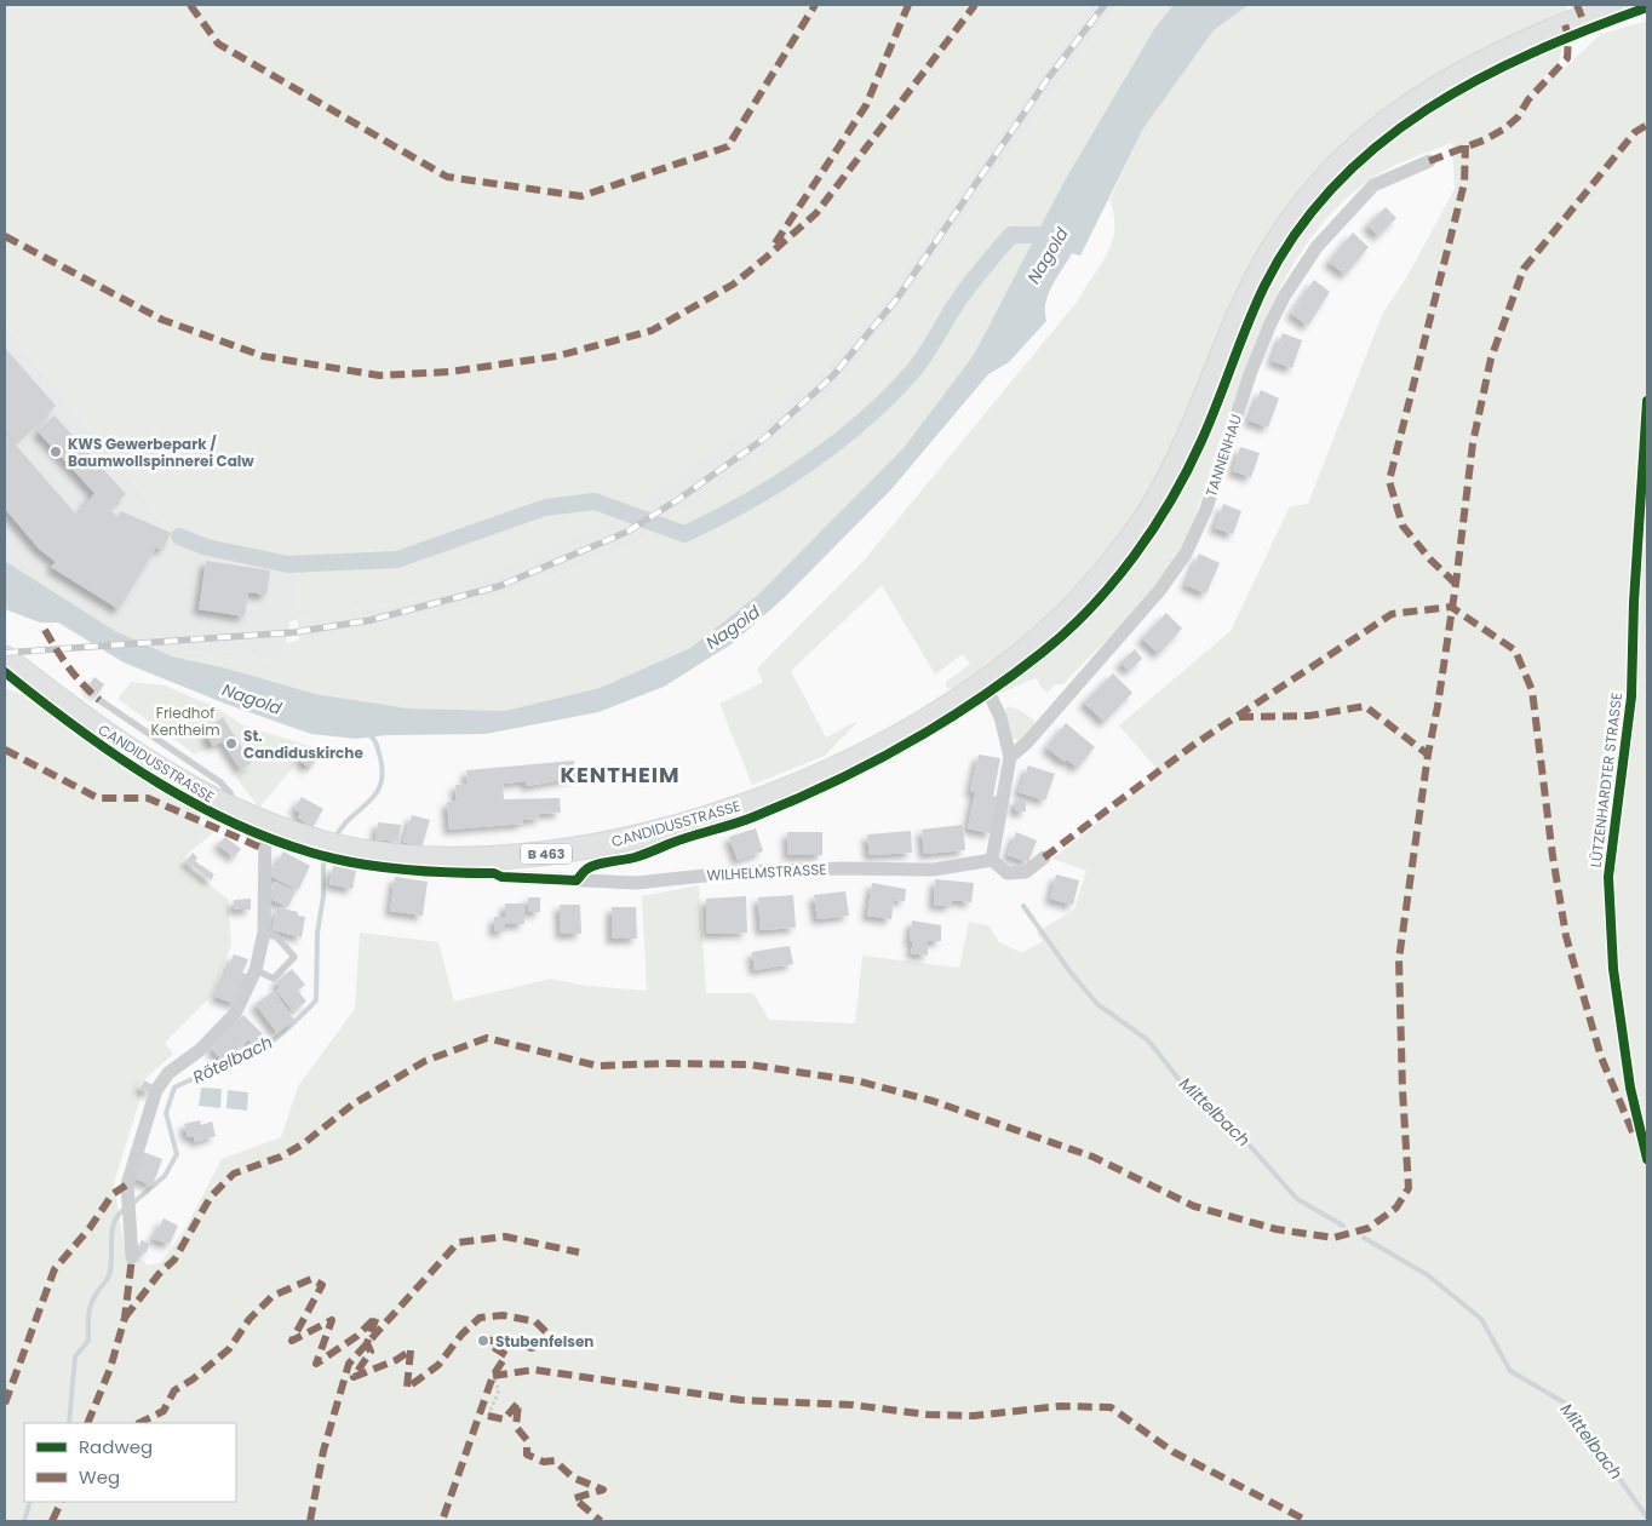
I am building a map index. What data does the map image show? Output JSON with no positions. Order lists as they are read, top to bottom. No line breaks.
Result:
{"streets":{"main road":["CANDIDUSSTRASSE","B 463"],"street":["TANNENHAU","LÜTZENHARDTER STRASSE","WILHELMSTRASSE"]},"crossings":[["CANDIDUSSTRASSE","WILHELMSTRASSE"]],"districts":["KENTHEIM"],"water":["Nagold","Rötelbach","Mittelbach"],"parks":["Friedhof Kentheim"],"places":["KWS Gewerbepark / Baumwollspinnerei Calw","St. Candiduskirche","Stubenfelsen"],"legend":["Radweg","Weg"]}
